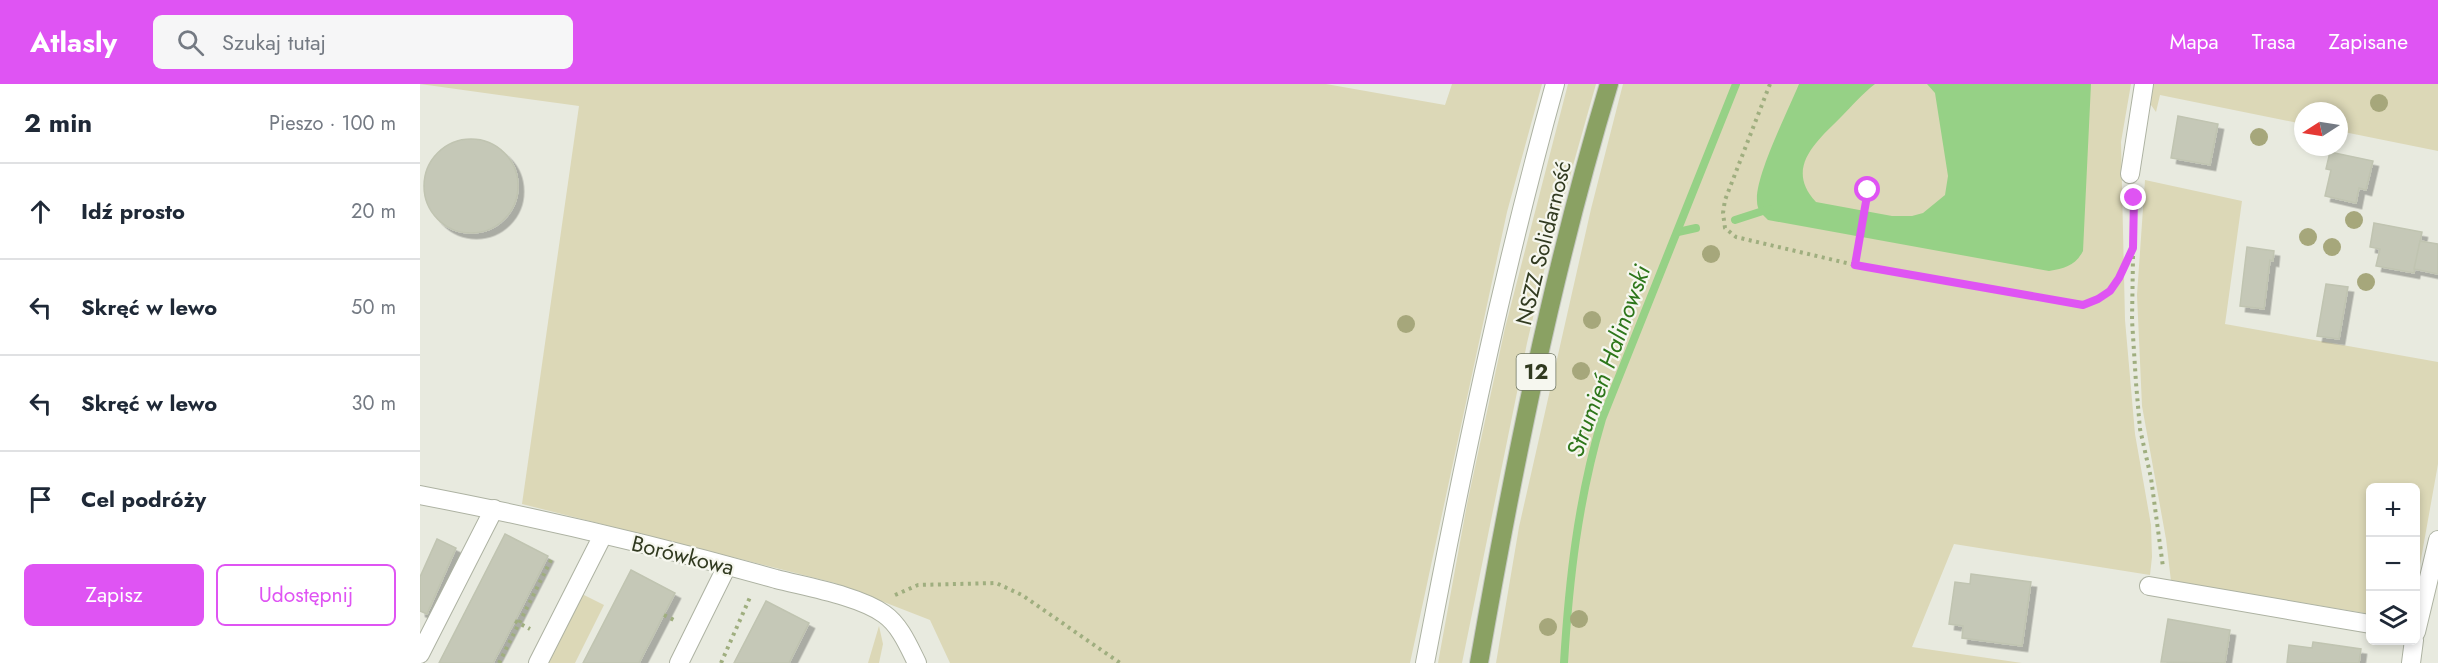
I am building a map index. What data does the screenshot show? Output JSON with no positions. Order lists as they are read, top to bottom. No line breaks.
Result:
{"streets":{"main road":["NSZZ Solidarność","12"],"street":["Borówkowa"]},"water":["Strumień Halinowski"],"north":"left","page":{"header":"Atlasly","search":"Szukaj tutaj","nav":["Mapa","Trasa","Zapisane"],"heading":["2 min","Pieszo · 100 m"],"list":[["Idź prosto","20 m"],["Skręć w lewo","50 m"],["Skręć w lewo","30 m"],"Cel podróży"],"map_buttons":["+","−"],"buttons":["Zapisz","Udostępnij"]}}
